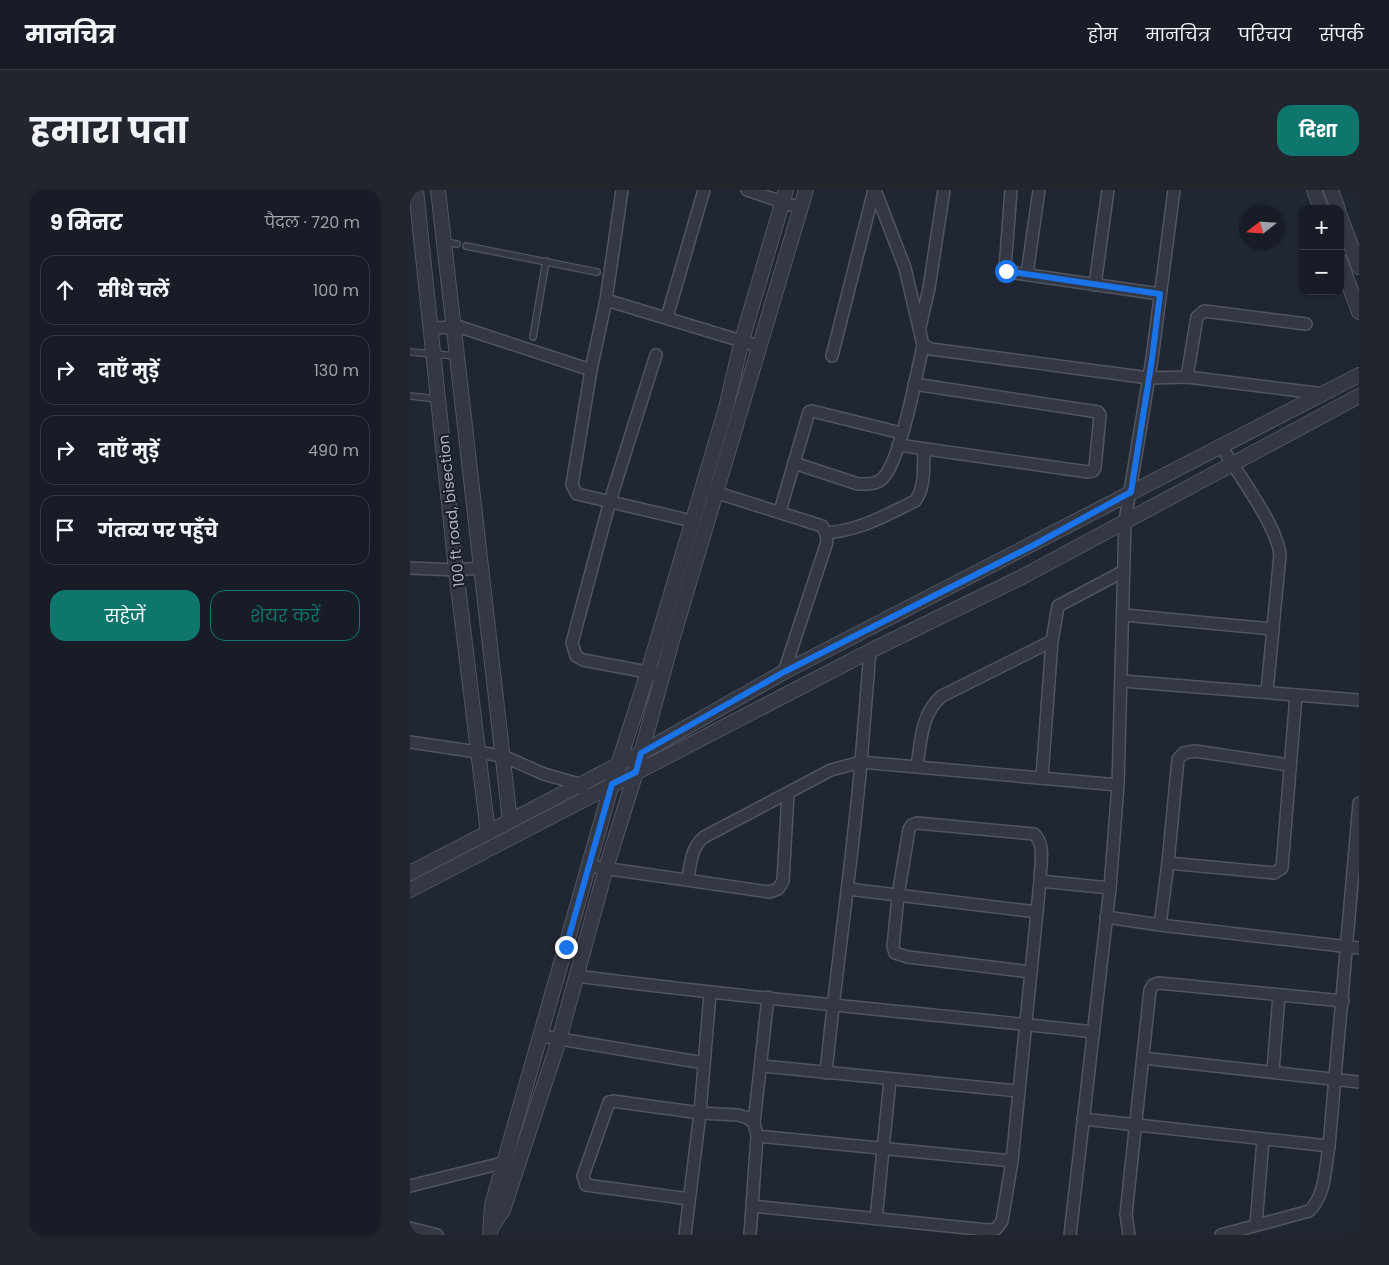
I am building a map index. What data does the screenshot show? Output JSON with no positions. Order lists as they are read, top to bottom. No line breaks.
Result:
{"streets":{"street":["100 ft road, bisection"]},"north":"left","page":{"header":"मानचित्र","nav":["होम","मानचित्र","परिचय","संपर्क"],"title":"हमारा पता","buttons":["दिशा",["सहेजें","शेयर करें"]],"heading":["9 मिनट","पैदल · 720 m"],"map_buttons":["+","−"],"list":[["सीधे चलें","100 m"],["दाएँ मुड़ें","130 m"],["दाएँ मुड़ें","490 m"],"गंतव्य पर पहुँचे"]}}
